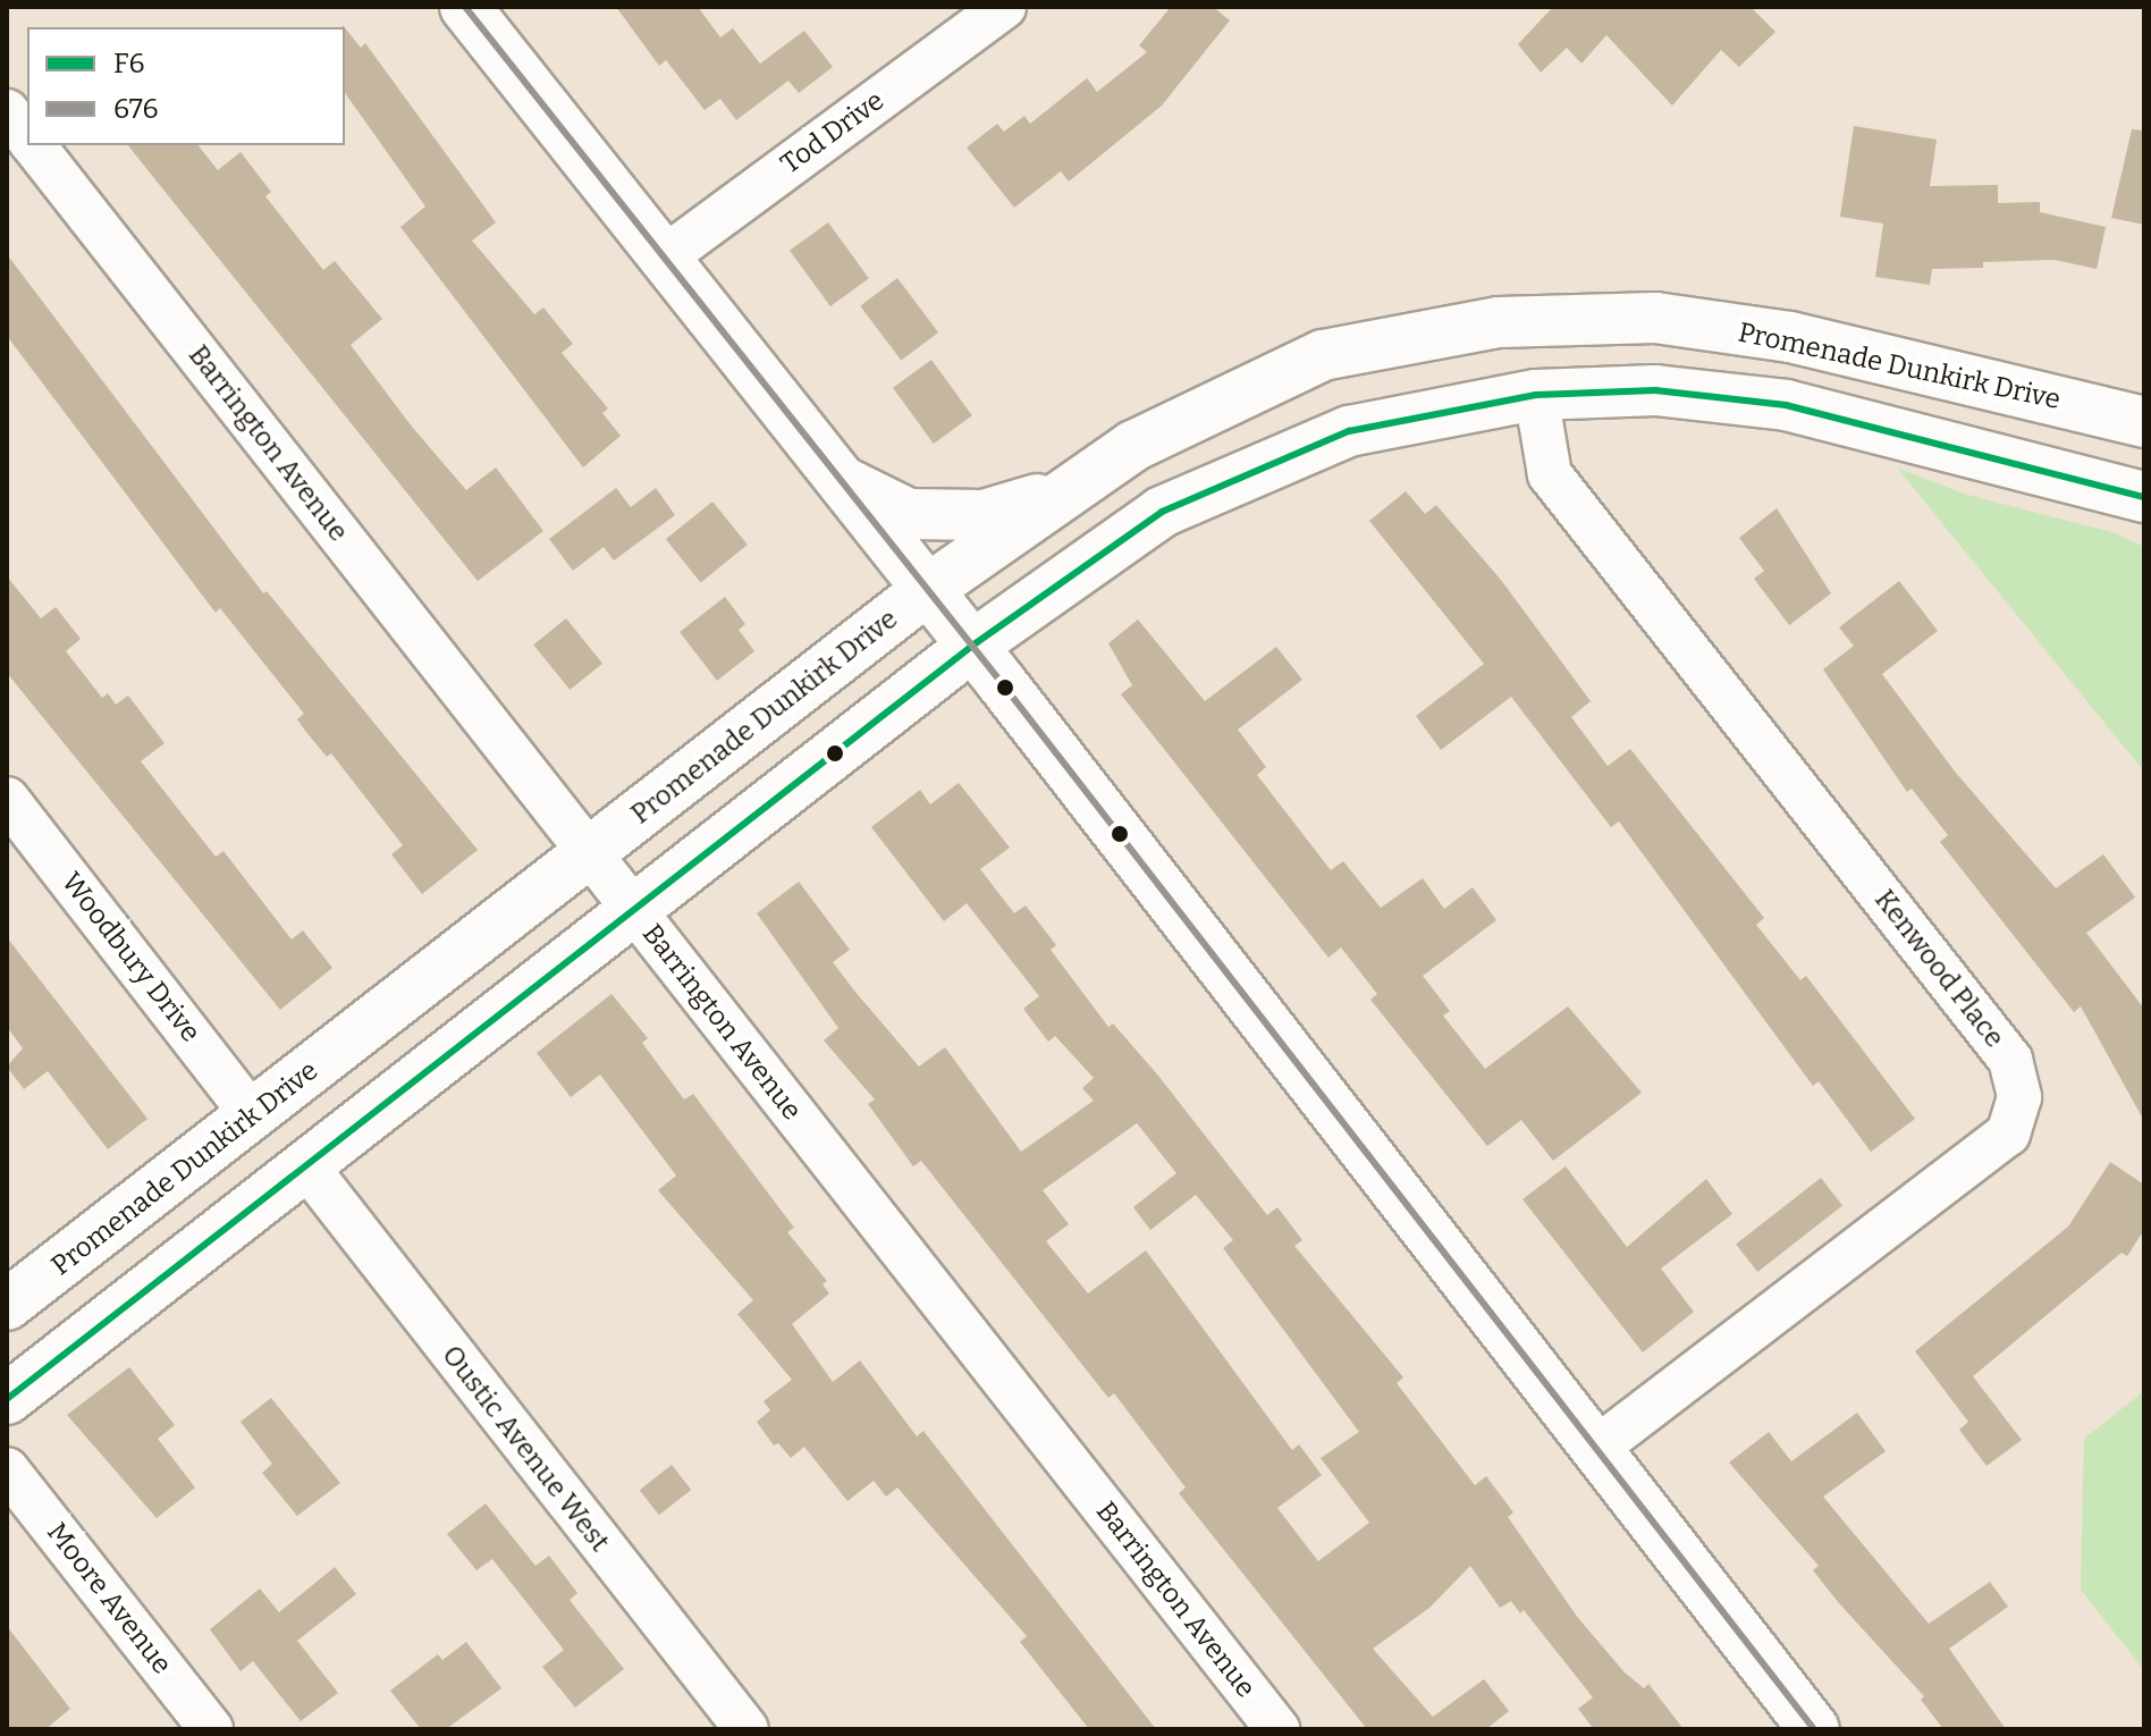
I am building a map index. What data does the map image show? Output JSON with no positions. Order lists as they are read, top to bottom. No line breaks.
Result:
{"streets":{"main road":["Promenade Dunkirk Drive"],"street":["Tod Drive","Barrington Avenue","Woodbury Drive","Kenwood Place","Oustic Avenue West","Moore Avenue"]},"crossings":[["Promenade Dunkirk Drive","Barrington Avenue"],["Promenade Dunkirk Drive","Woodbury Drive"]],"lines":["transit line 676","transit line F6"],"legend":["F6","676"]}
